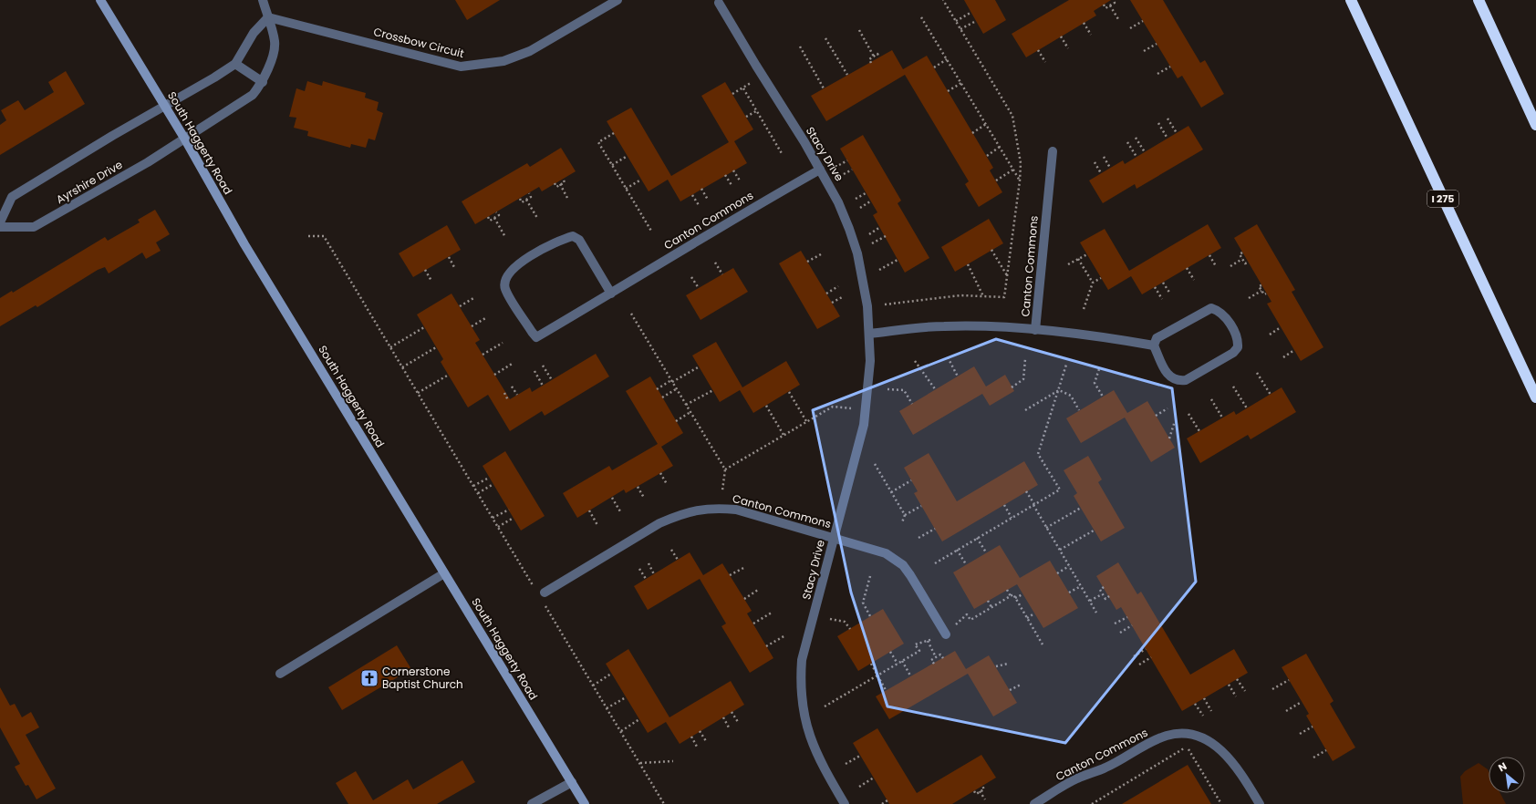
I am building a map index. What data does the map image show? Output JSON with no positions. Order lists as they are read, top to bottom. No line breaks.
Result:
{"streets":{"highway":["I 275"],"main road":["South Haggerty Road"],"street":["Crossbow Circuit","Stacy Drive","Ayrshire Drive","Canton Commons"]},"crossings":[["South Haggerty Road","Ayrshire Drive"],["Stacy Drive","Canton Commons"]],"places":{"church":["Cornerstone Baptist Church"]},"north":"top left"}
